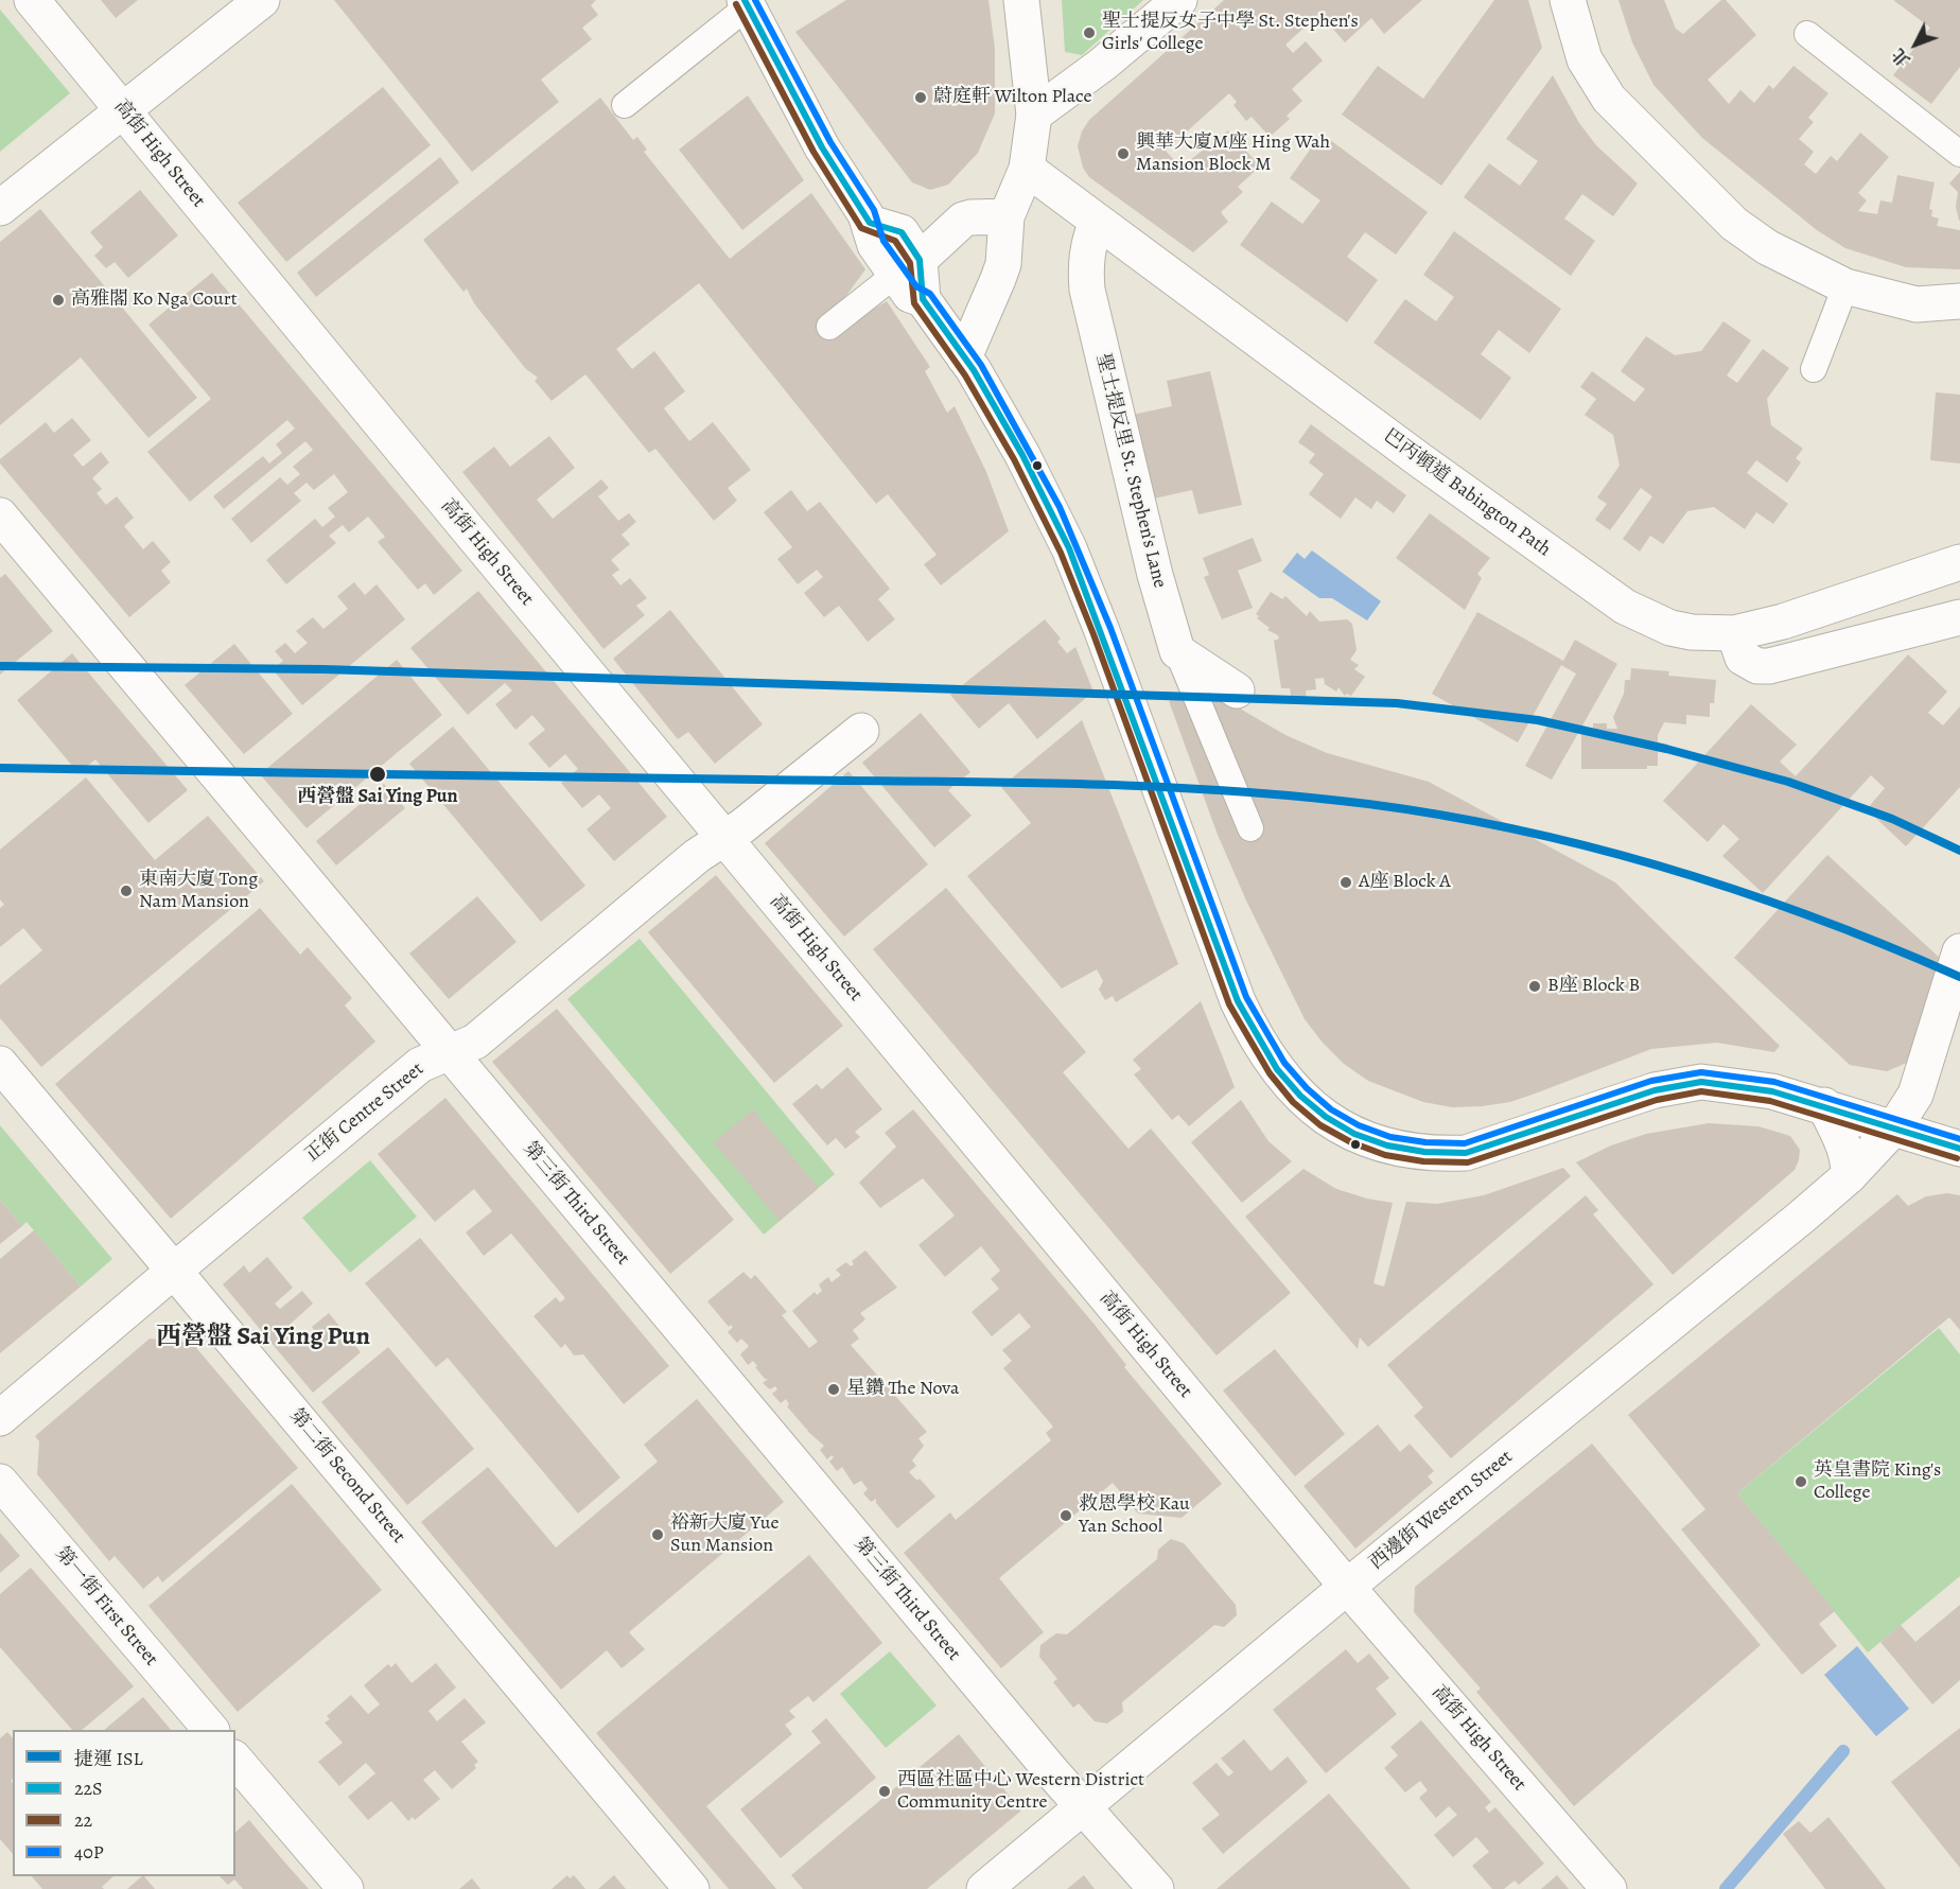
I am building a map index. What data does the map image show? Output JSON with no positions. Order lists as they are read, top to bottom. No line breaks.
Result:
{"streets":{"street":["高街 High Street","聖士提反里 St. Stephen's Lane","巴丙頓道 Babington Path","正街 Centre Street","第三街 Third Street","第二街 Second Street","西邊街 Western Street","第一街 First Street"]},"crossings":[["高街 High Street","正街 Centre Street"],["高街 High Street","西邊街 Western Street"],["聖士提反里 St. Stephen's Lane","巴丙頓道 Babington Path"],["正街 Centre Street","第三街 Third Street"],["正街 Centre Street","第二街 Second Street"],["第三街 Third Street","西邊街 Western Street"]],"districts":["西營盤 Sai Ying Pun"],"places":["聖士提反女子中學 St. Stephen's Girls' College","蔚庭軒 Wilton Place","興華大廈M座 Hing Wah Mansion Block M","高雅閣 Ko Nga Court","西營盤 Sai Ying Pun","A座 Block A","東南大廈 Tong Nam Mansion","B座 Block B","星鑽 The Nova","英皇書院 King's College","救恩學校 Kau Yan School","裕新大廈 Yue Sun Mansion","西區社區中心 Western District Community Centre"],"lines":["transit line 22S","transit line 40P","transit line 22","metro line ISL"],"legend":["捷運 ISL","22S","22","40P"],"north":"bottom left"}
